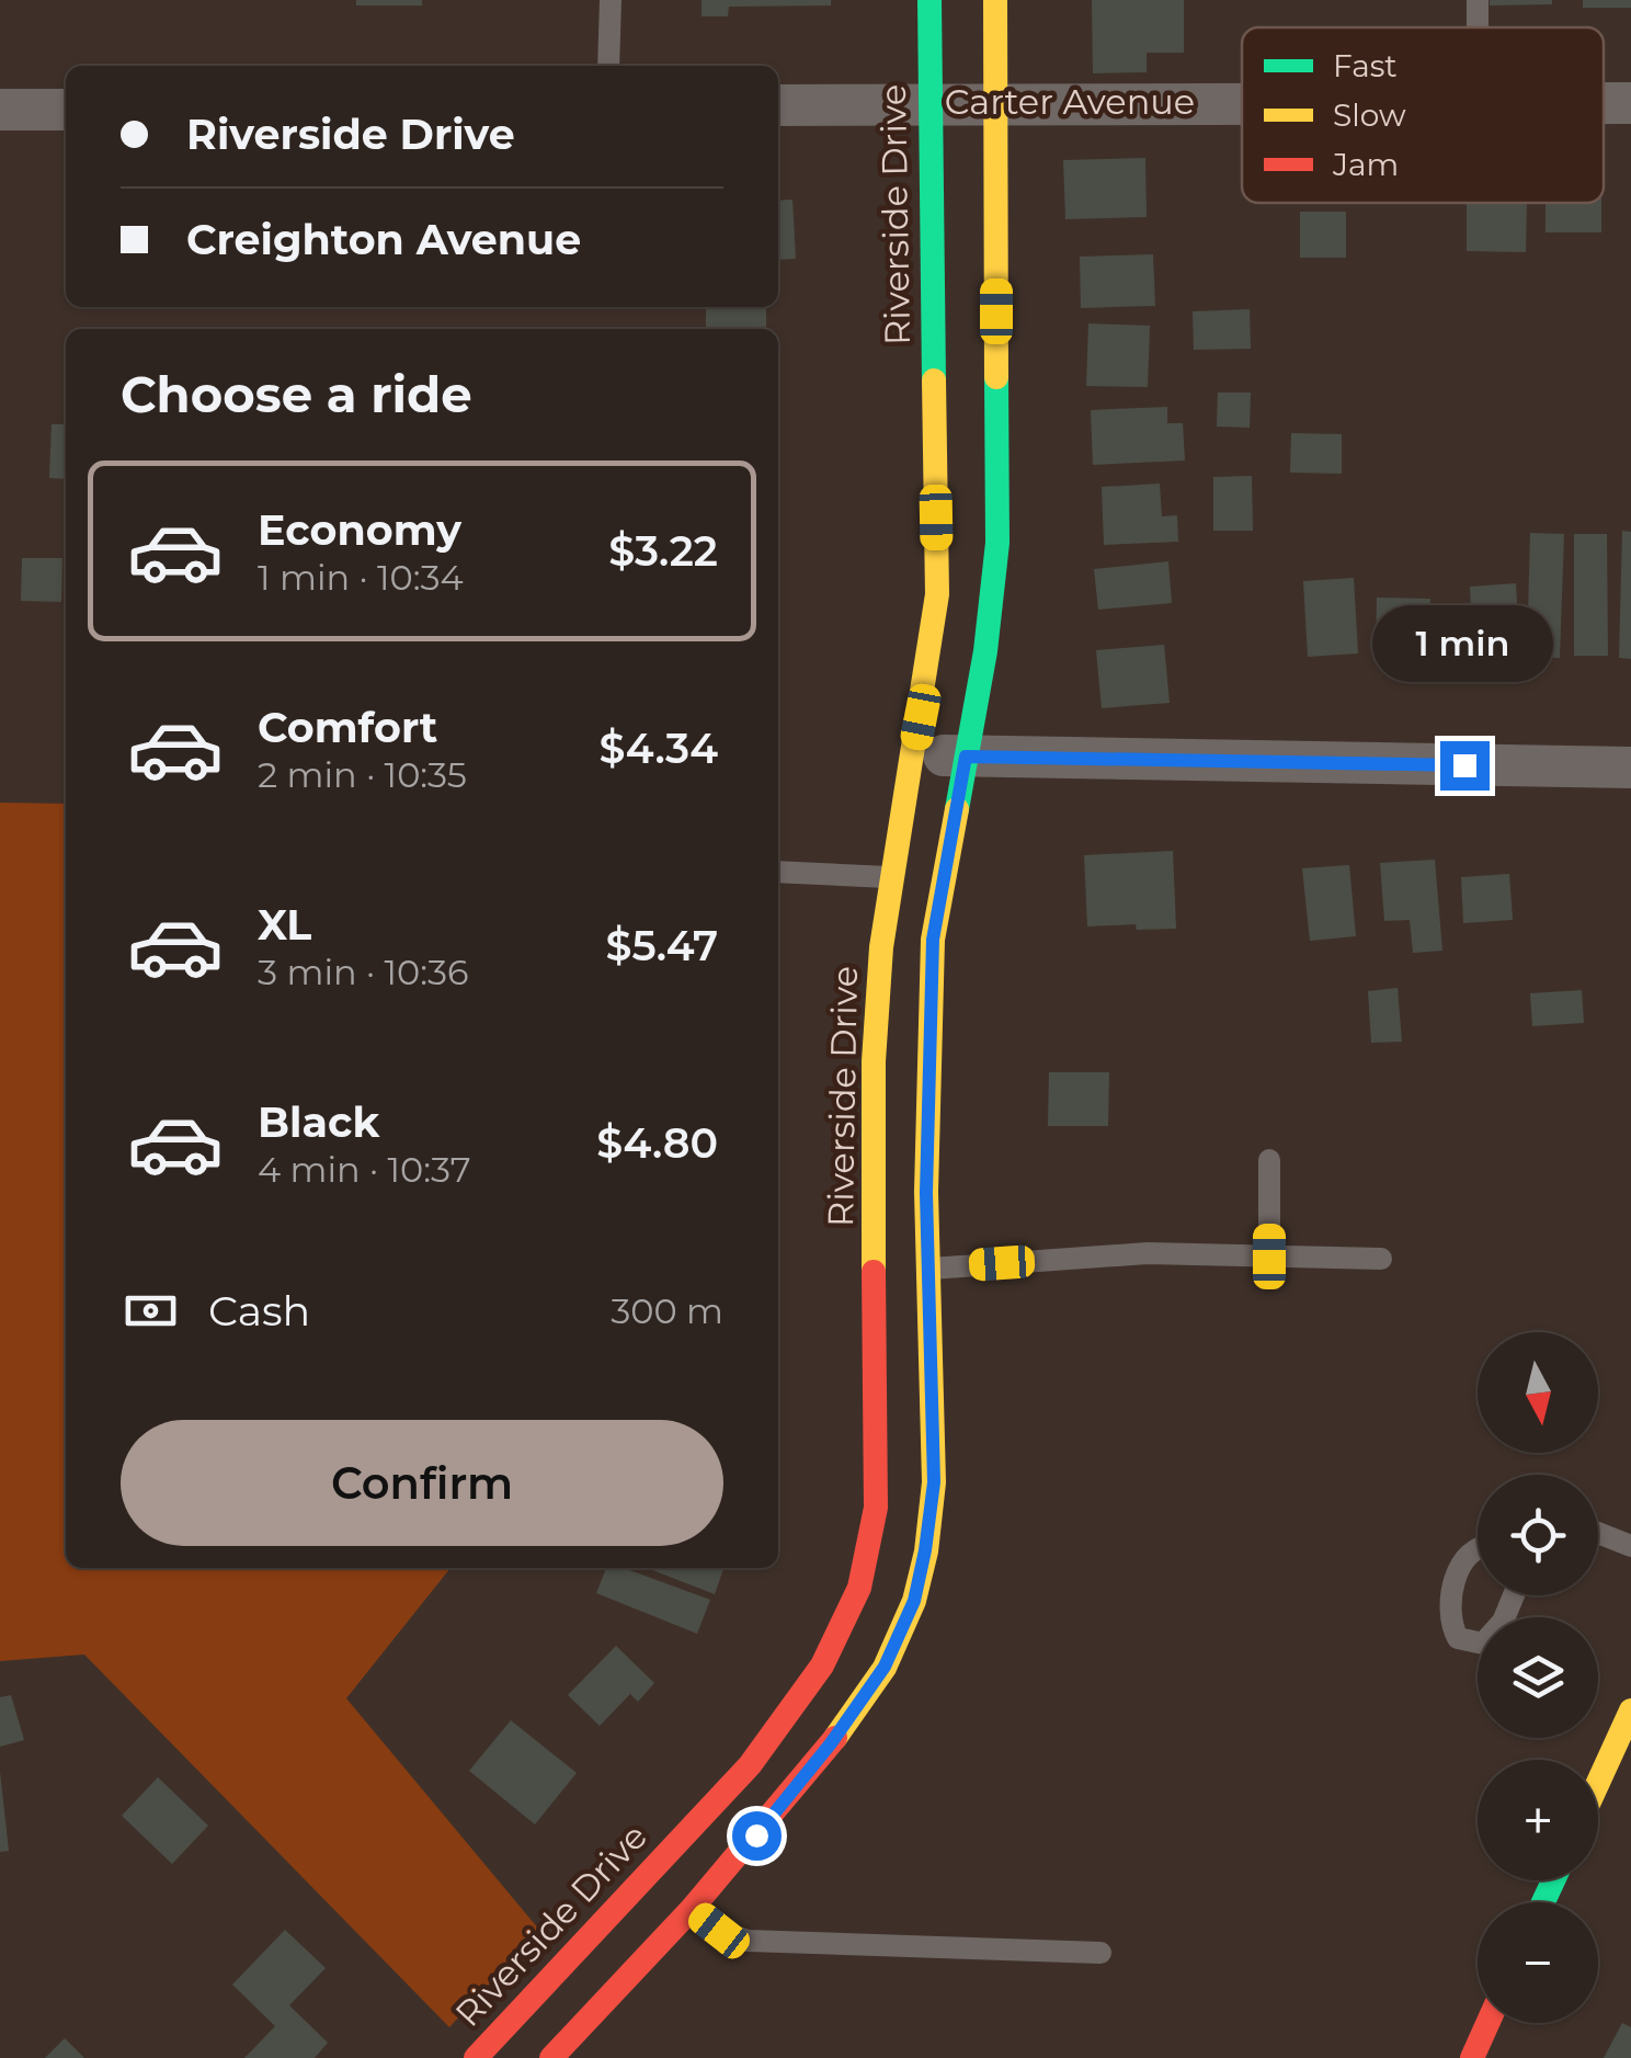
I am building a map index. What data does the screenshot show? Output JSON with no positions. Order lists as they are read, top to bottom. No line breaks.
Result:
{"streets":{"street":["Carter Avenue","Riverside Drive"]},"crossings":[["Carter Avenue","Riverside Drive"]],"legend":["Fast","Slow","Jam"],"north":"bottom","page":{"banner":["Riverside Drive","Creighton Avenue"],"heading":"Choose a ride","list":[{"name":"Economy","note":"1 min · 10:34","value":"$3.22"},{"name":"Comfort","note":"2 min · 10:35","value":"$4.34"},{"name":"XL","note":"3 min · 10:36","value":"$5.47"},{"name":"Black","note":"4 min · 10:37","value":"$4.80"}],"bubble":"1 min","pay":["Cash","300 m"],"map_buttons":["+","−"],"buttons":"Confirm"}}
